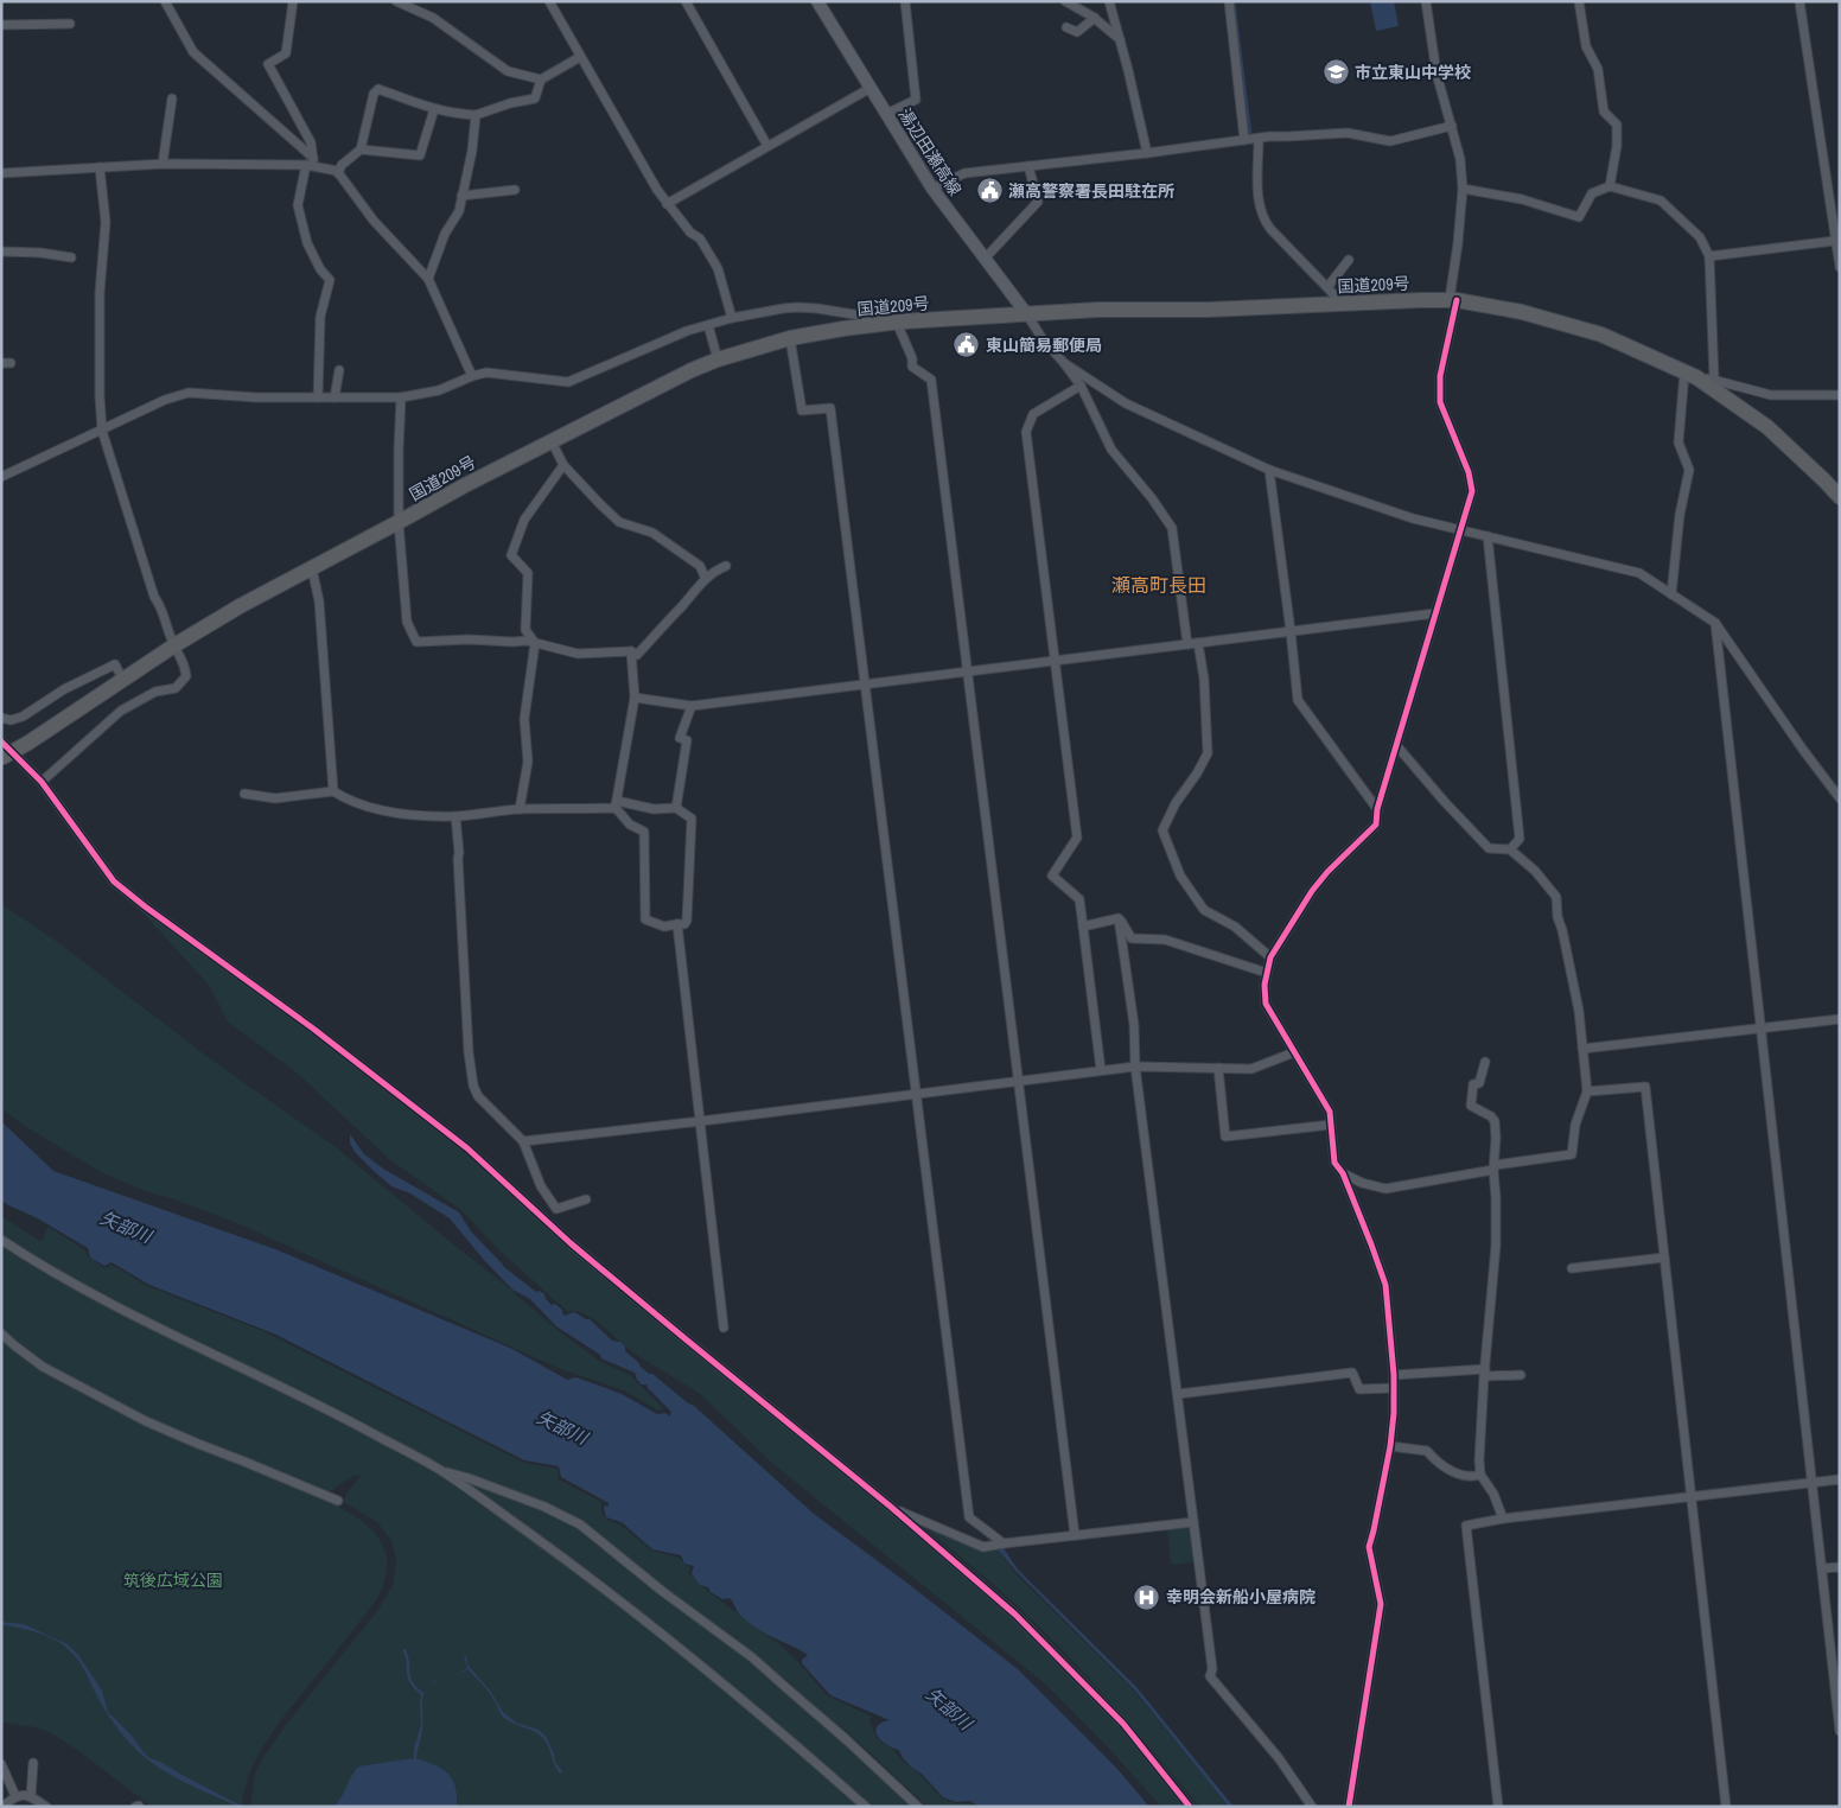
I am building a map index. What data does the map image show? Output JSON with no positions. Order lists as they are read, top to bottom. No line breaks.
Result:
{"streets":{"highway":["国道209号"],"main road":["湯辺田瀬高線"]},"crossings":[["湯辺田瀬高線","国道209号"]],"districts":["瀬高町長田"],"water":["矢部川"],"parks":["筑後広域公園"],"places":{"school or university":["市立東山中学校"],"public building":["瀬高警察署長田駐在所","東山簡易郵便局"],"hospital":["幸明会新船小屋病院"]}}
